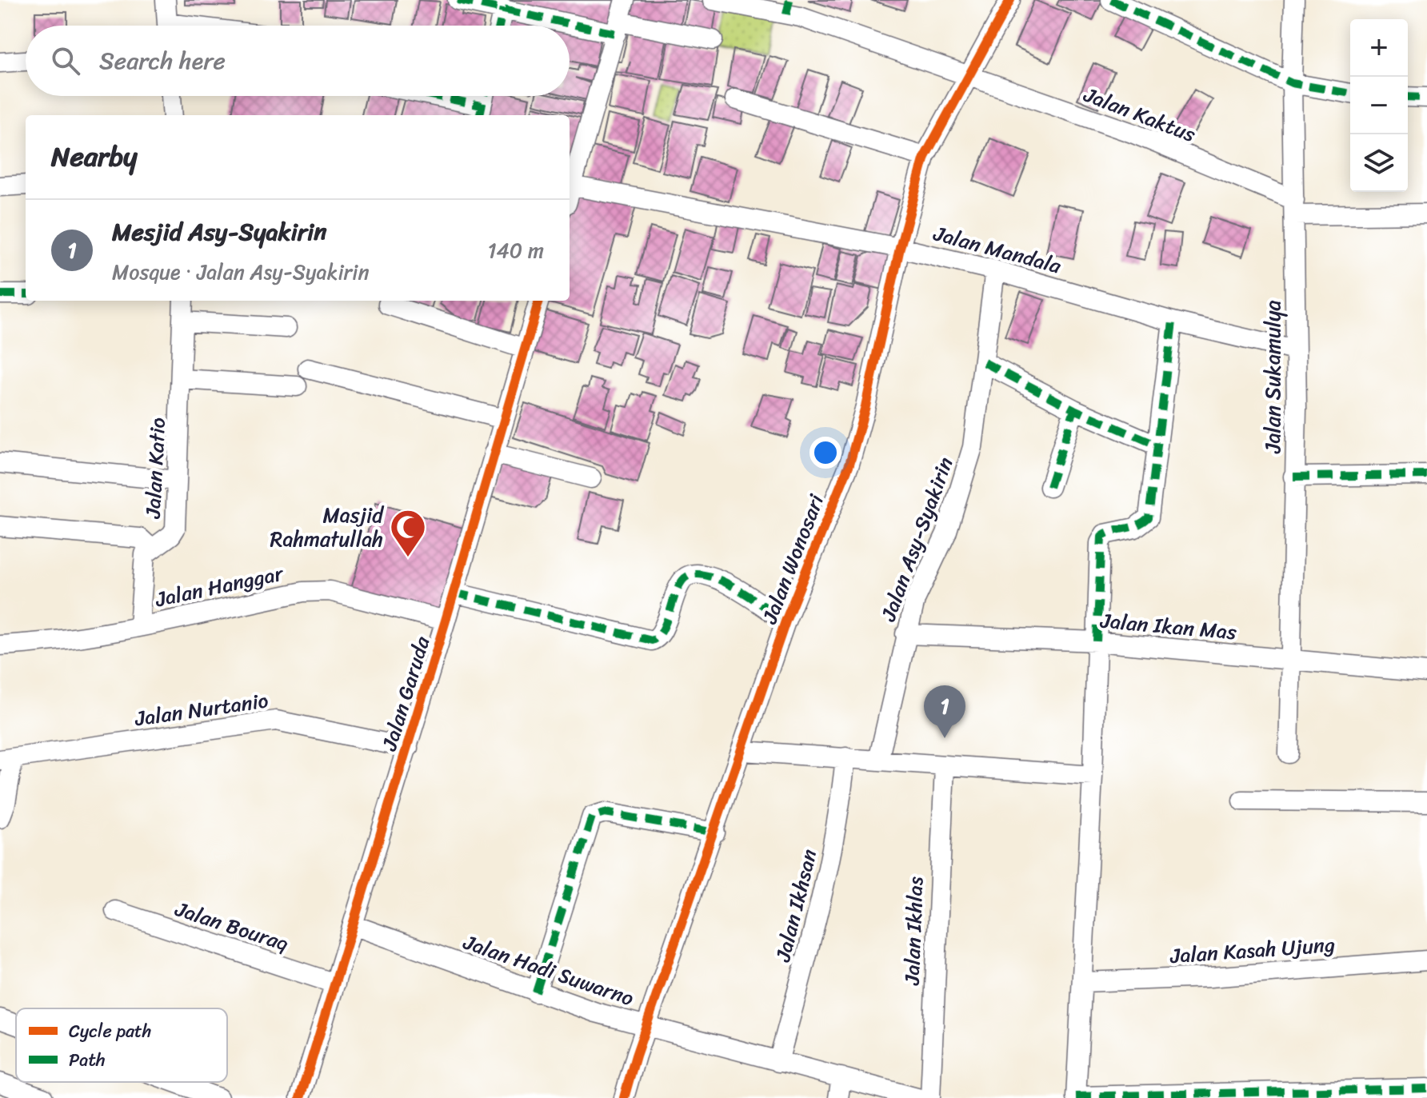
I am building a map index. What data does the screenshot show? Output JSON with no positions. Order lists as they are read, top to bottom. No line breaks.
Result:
{"streets":{"street":["Jalan Kaktus","Jalan Mandala","Jalan Sukamulya","Jalan Katio","Jalan Asy-Syakirin","Jalan Wonosari","Jalan Hanggar","Jalan Ikan Mas","Jalan Garuda","Jalan Nurtanio","Jalan Ikhsan","Jalan Bouraq","Jalan Ikhlas","Jalan Kasah Ujung","Jalan Hadi Suwarno"]},"crossings":[["Jalan Kaktus","Jalan Sukamulya"],["Jalan Kaktus","Jalan Wonosari"],["Jalan Mandala","Jalan Sukamulya"],["Jalan Mandala","Jalan Asy-Syakirin"],["Jalan Mandala","Jalan Wonosari"],["Jalan Sukamulya","Jalan Ikan Mas"],["Jalan Katio","Jalan Hanggar"],["Jalan Asy-Syakirin","Jalan Ikan Mas"],["Jalan Wonosari","Jalan Hadi Suwarno"],["Jalan Hanggar","Jalan Garuda"],["Jalan Garuda","Jalan Nurtanio"],["Jalan Garuda","Jalan Bouraq"],["Jalan Garuda","Jalan Hadi Suwarno"],["Jalan Ikhsan","Jalan Hadi Suwarno"]],"places":{"mosque":["Masjid Rahmatullah"]},"legend":["Cycle path","Path"],"page":{"map_buttons":["+","−"],"search":"Search here","heading":"Nearby","list":[{"mark":"1","name":"Mesjid Asy-Syakirin","note":"Mosque · Jalan Asy-Syakirin","value":"140 m"}],"pins":"1"}}
